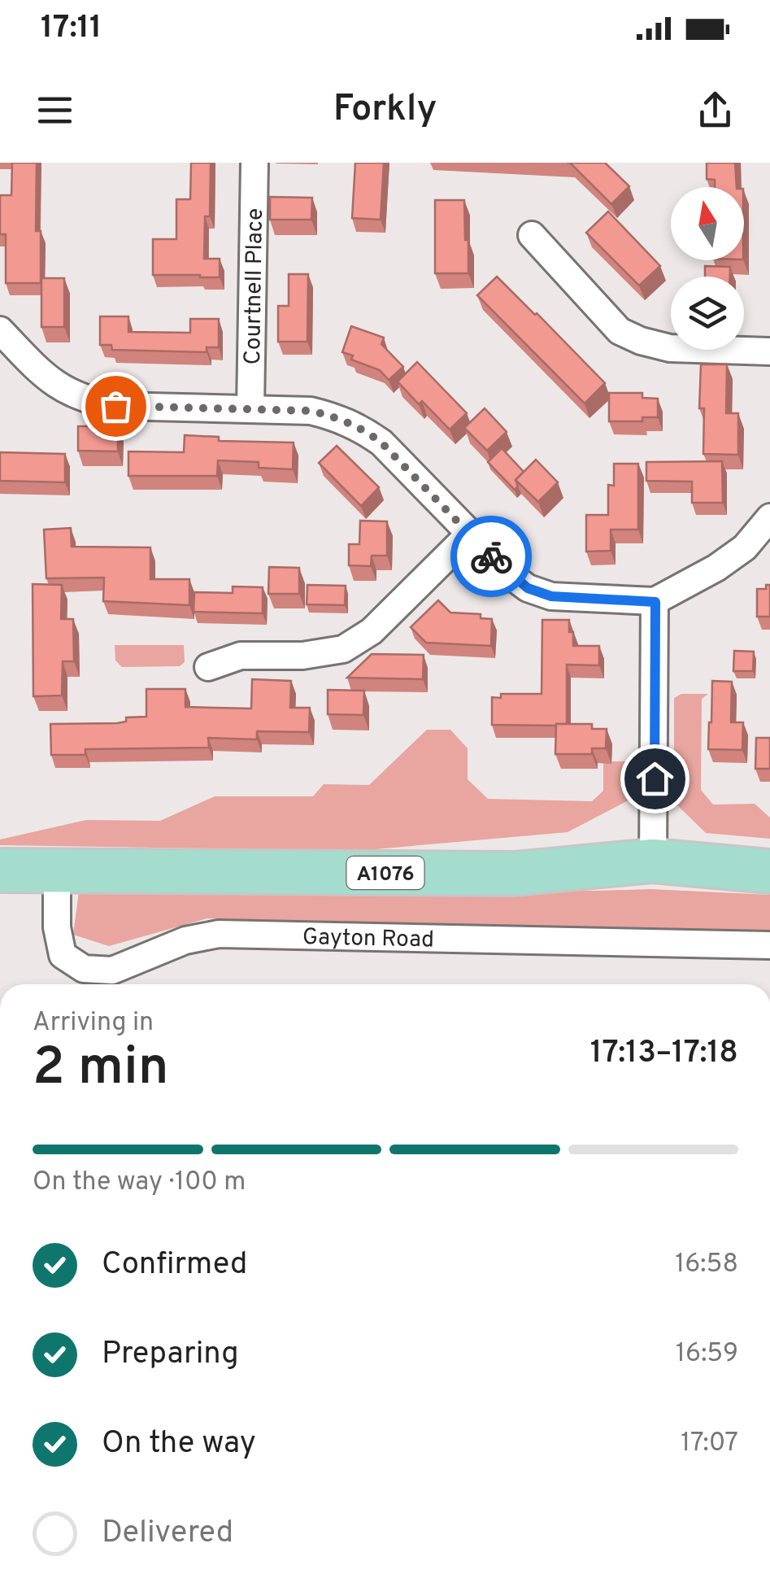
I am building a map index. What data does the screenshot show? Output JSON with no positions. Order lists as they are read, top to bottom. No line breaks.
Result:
{"streets":{"main road":["A1076"],"street":["Courtnell Place","Gayton Road"]},"crossings":[["A1076","Gayton Road"]],"north":"top","page":{"status":"17:11","header":"Forkly","heading":["2 min","Arriving in","17:13–17:18"],"bar":"On the way · 100 m","list":[["Confirmed","16:58"],["Preparing","16:59"],["On the way","17:07"],"Delivered"]}}
